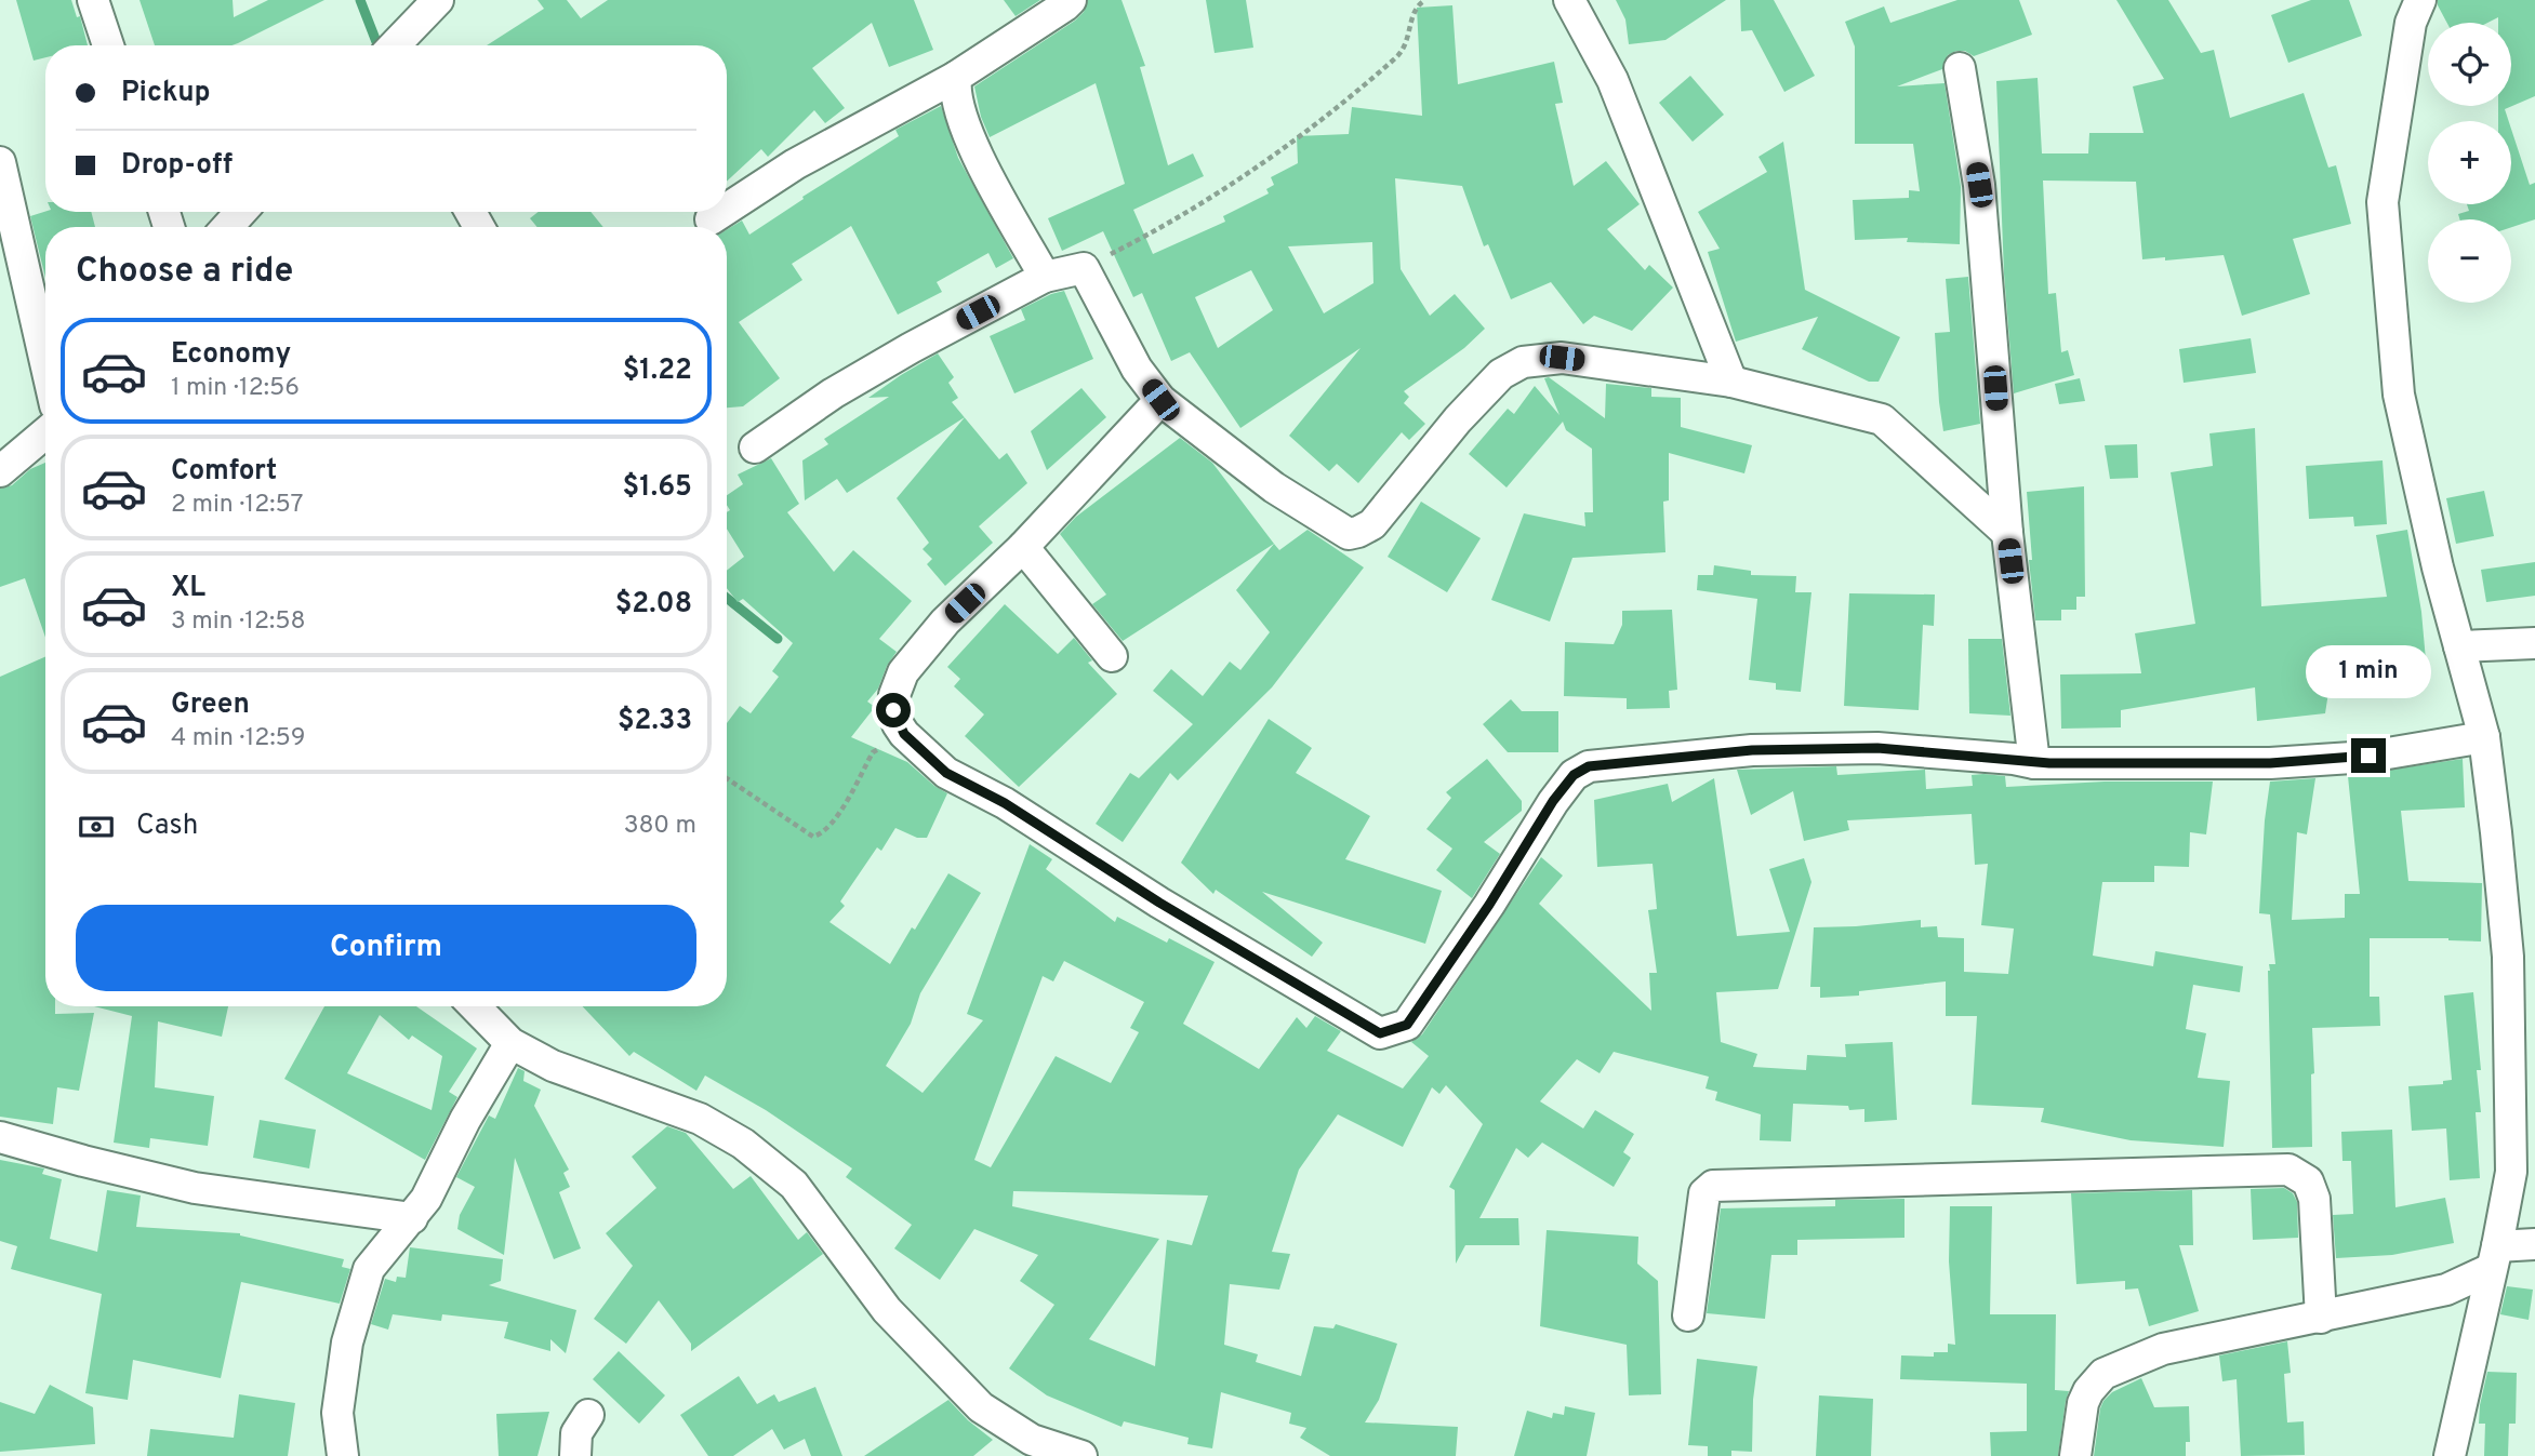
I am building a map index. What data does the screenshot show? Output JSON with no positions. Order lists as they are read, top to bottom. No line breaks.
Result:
{"page":{"map_buttons":["+","−"],"banner":["Pickup","Drop-off"],"heading":"Choose a ride","list":[{"name":"Economy","note":"1 min · 12:56","value":"$1.22"},{"name":"Comfort","note":"2 min · 12:57","value":"$1.65"},{"name":"XL","note":"3 min · 12:58","value":"$2.08"},{"name":"Green","note":"4 min · 12:59","value":"$2.33"}],"bubble":"1 min","pay":["Cash","380 m"],"buttons":"Confirm"}}
